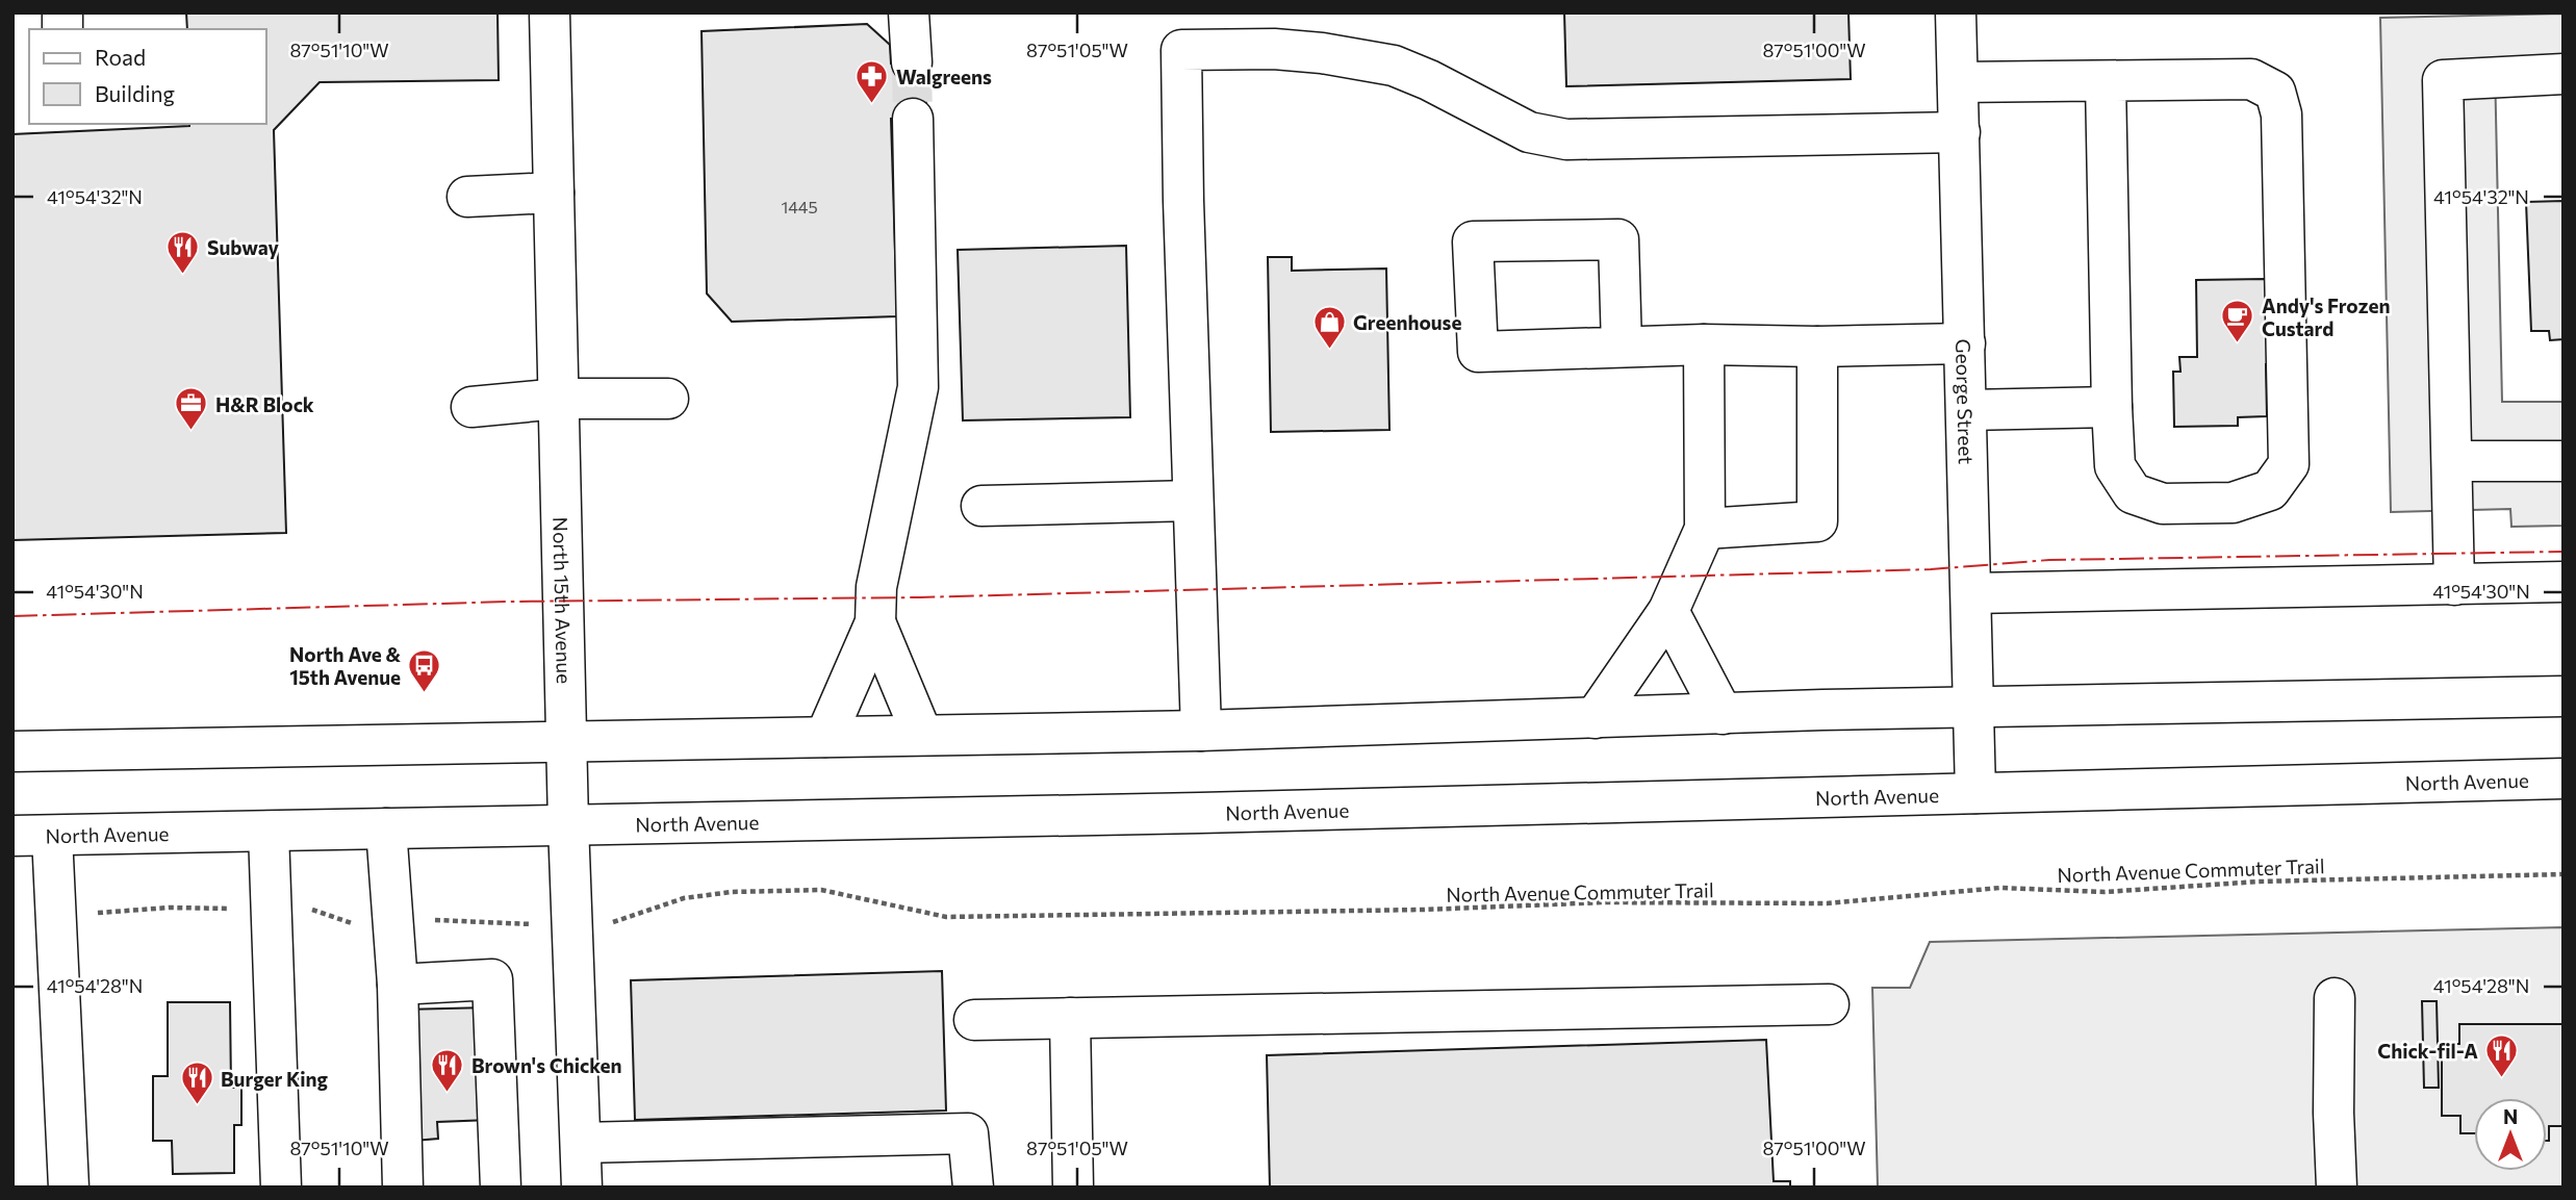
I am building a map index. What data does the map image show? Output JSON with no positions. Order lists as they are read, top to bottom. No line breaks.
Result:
{"streets":{"main road":["George Street","North 15th Avenue","North Avenue"],"path":["North Avenue Commuter Trail"]},"crossings":[["George Street","North Avenue"],["North 15th Avenue","North Avenue"]],"places":{"pharmacy":["Walgreens"],"restaurant":["Subway","Chick-fil-A","Brown's Chicken","Burger King"],"cafe":["Andy's Frozen Custard"],"shop":["Greenhouse"],"office":["H&R Block"],"bus stop":["North Ave & 15th Avenue"]},"house_numbers":["1445"],"legend":["Road","Building"],"north":"top","coordinates":["87°51'10\"W","87°51'05\"W","87°51'00\"W","41°54'32\"N","41°54'30\"N","41°54'28\"N"]}
